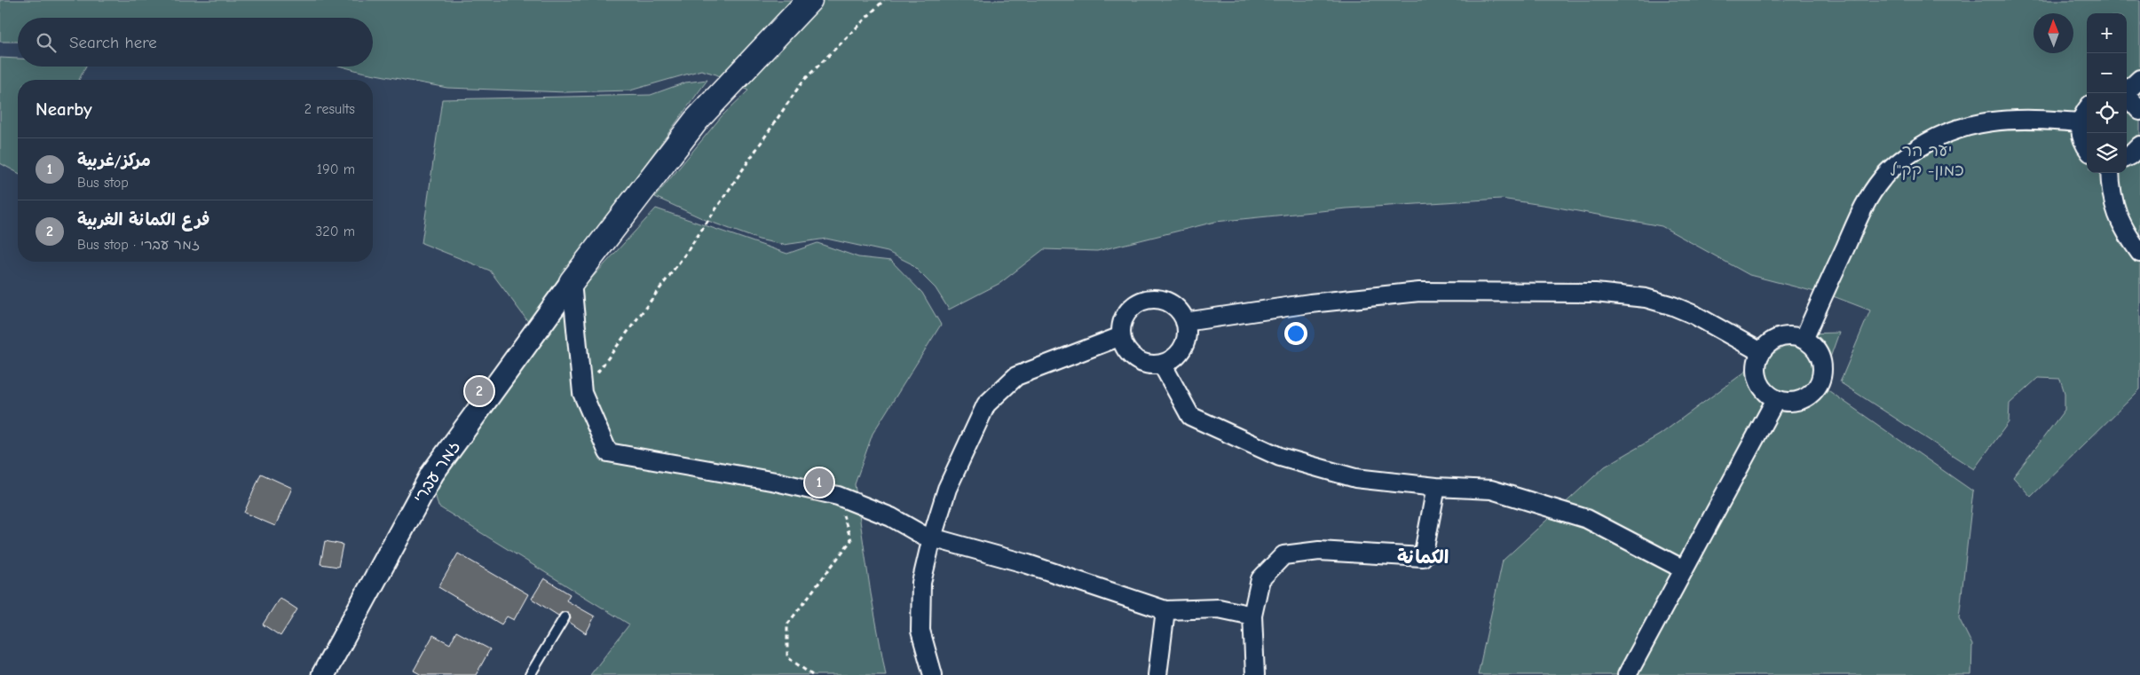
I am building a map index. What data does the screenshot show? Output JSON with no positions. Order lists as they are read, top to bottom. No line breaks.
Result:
{"streets":{"street":["זמר עברי"]},"districts":["الكمانة"],"parks":["יער הר כמון- קק\"ל"],"north":"top","page":{"map_buttons":["+","−"],"search":"Search here","heading":["Nearby","2 results"],"list":[{"mark":"1","name":"مركز/غربية","note":"Bus stop","value":"190 m"},{"mark":"2","name":"فرع الكمانة الغربية","note":"Bus stop · זמר עברי","value":"320 m"}],"pins":["2","1"]}}
